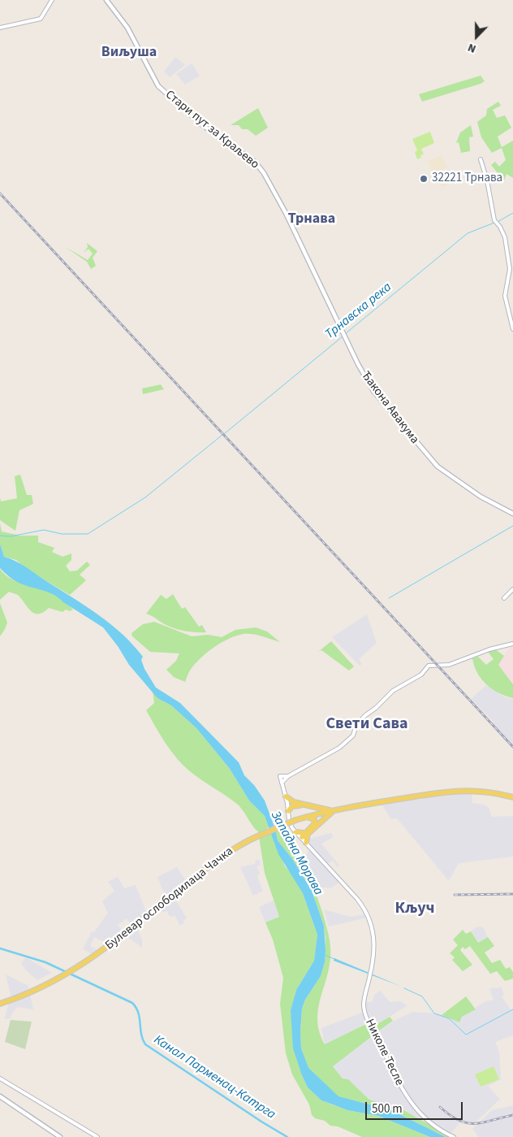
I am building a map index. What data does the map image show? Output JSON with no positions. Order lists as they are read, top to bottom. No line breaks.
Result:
{"streets":{"main road":["Стари пут за Краљево","Ђакона Авакума","Булевар ослободилаца Чачка"],"street":["Николе Тесле"]},"crossings":[["Стари пут за Краљево","Ђакона Авакума"]],"districts":["Виљуша","Трнава","Свети Сава","Кључ"],"water":["Трнавска река","Западна Морава","Канал Парменац-Катрга"],"places":["32221 Трнава"],"scale_bar":"500 m","north":"bottom"}
